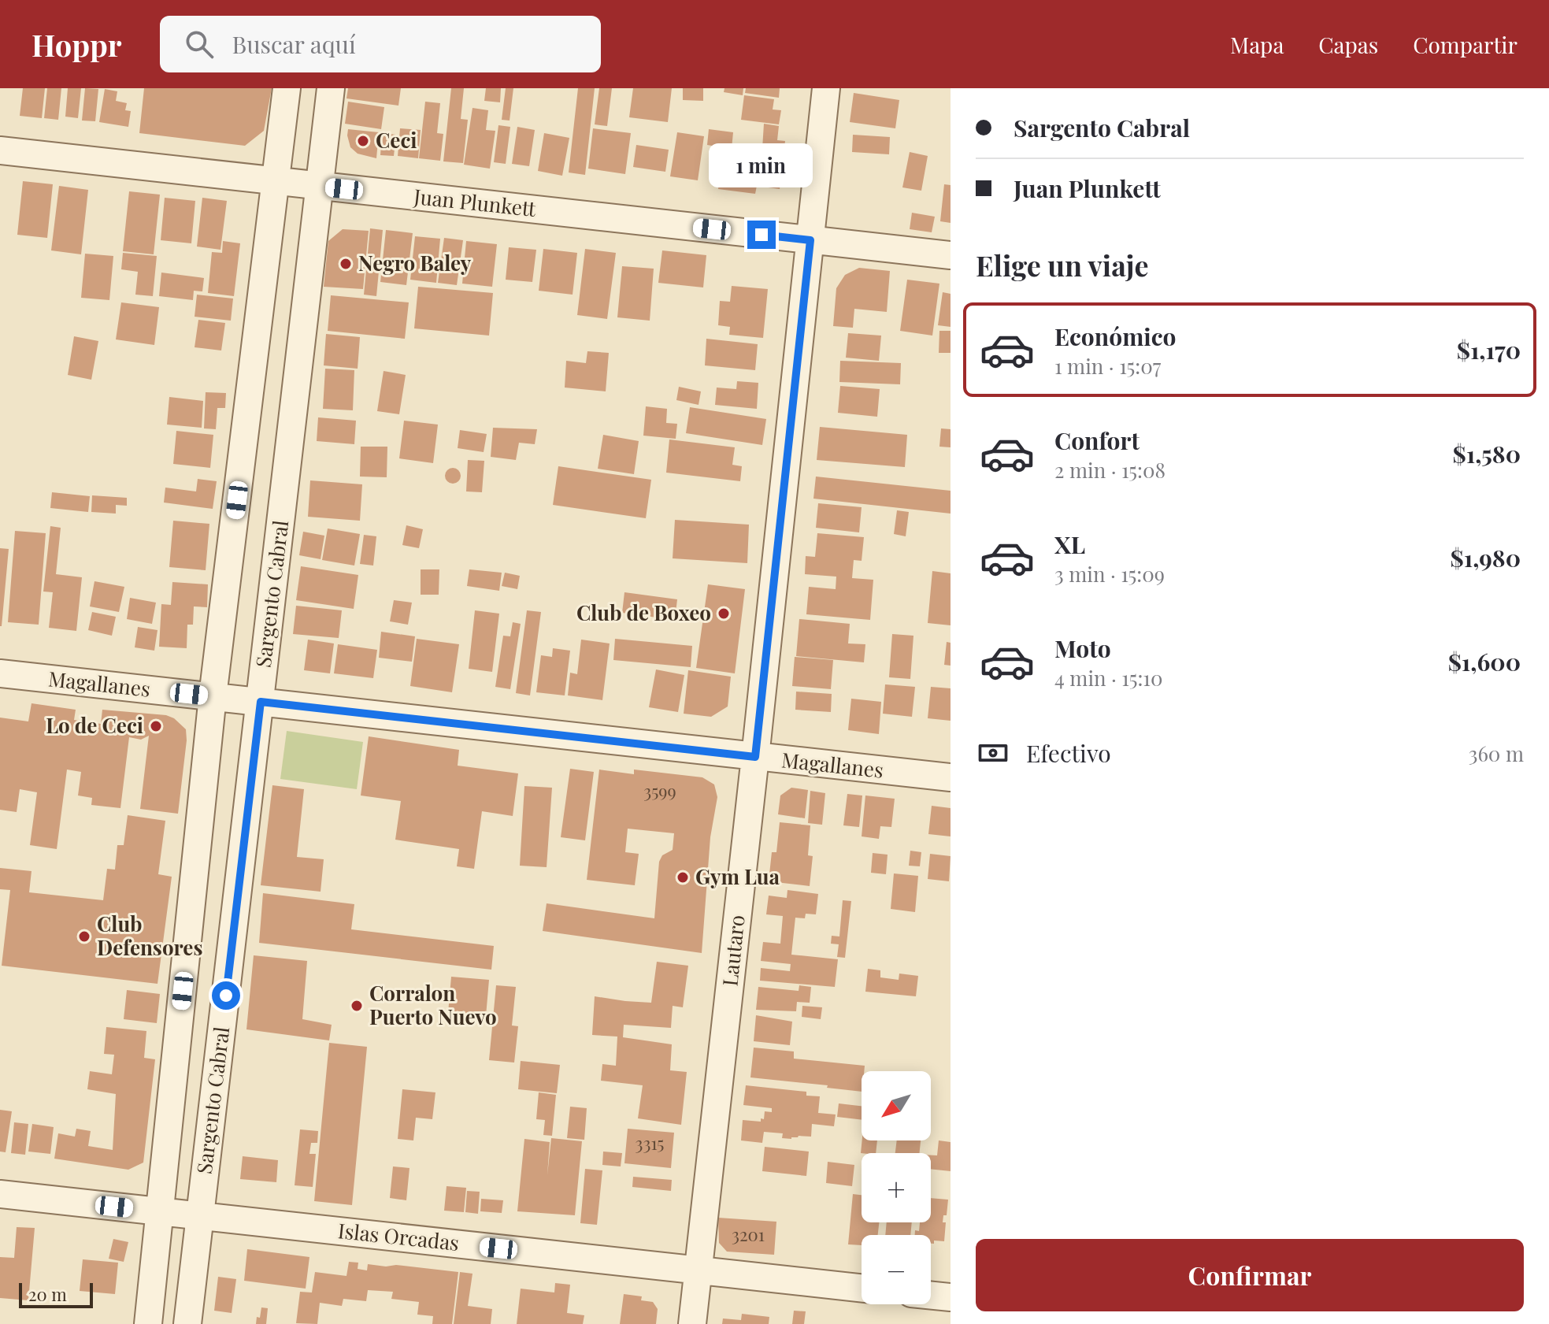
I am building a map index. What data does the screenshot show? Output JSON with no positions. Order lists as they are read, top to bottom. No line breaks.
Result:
{"streets":{"street":["Juan Plunkett","Sargento Cabral","Magallanes","Lautaro","Islas Orcadas"]},"crossings":[["Juan Plunkett","Sargento Cabral"],["Juan Plunkett","Lautaro"],["Sargento Cabral","Magallanes"],["Sargento Cabral","Islas Orcadas"],["Magallanes","Lautaro"],["Lautaro","Islas Orcadas"]],"places":["Ceci","Negro Baley","Club de Boxeo","Lo de Ceci","Gym Lua","Club Defensores","Corralon Puerto Nuevo"],"house_numbers":["3599","3315","3201"],"scale_bar":"20 m","north":"bottom left","page":{"header":"Hoppr","search":"Buscar aquí","nav":["Mapa","Capas","Compartir"],"banner":["Sargento Cabral","Juan Plunkett"],"bubble":"1 min","heading":"Elige un viaje","list":[{"name":"Económico","note":"1 min · 15:07","value":"$1,170"},{"name":"Confort","note":"2 min · 15:08","value":"$1,580"},{"name":"XL","note":"3 min · 15:09","value":"$1,980"},{"name":"Moto","note":"4 min · 15:10","value":"$1,600"}],"pay":["Efectivo","360 m"],"map_buttons":["+","−"],"buttons":"Confirmar","scale":"20 m"}}
